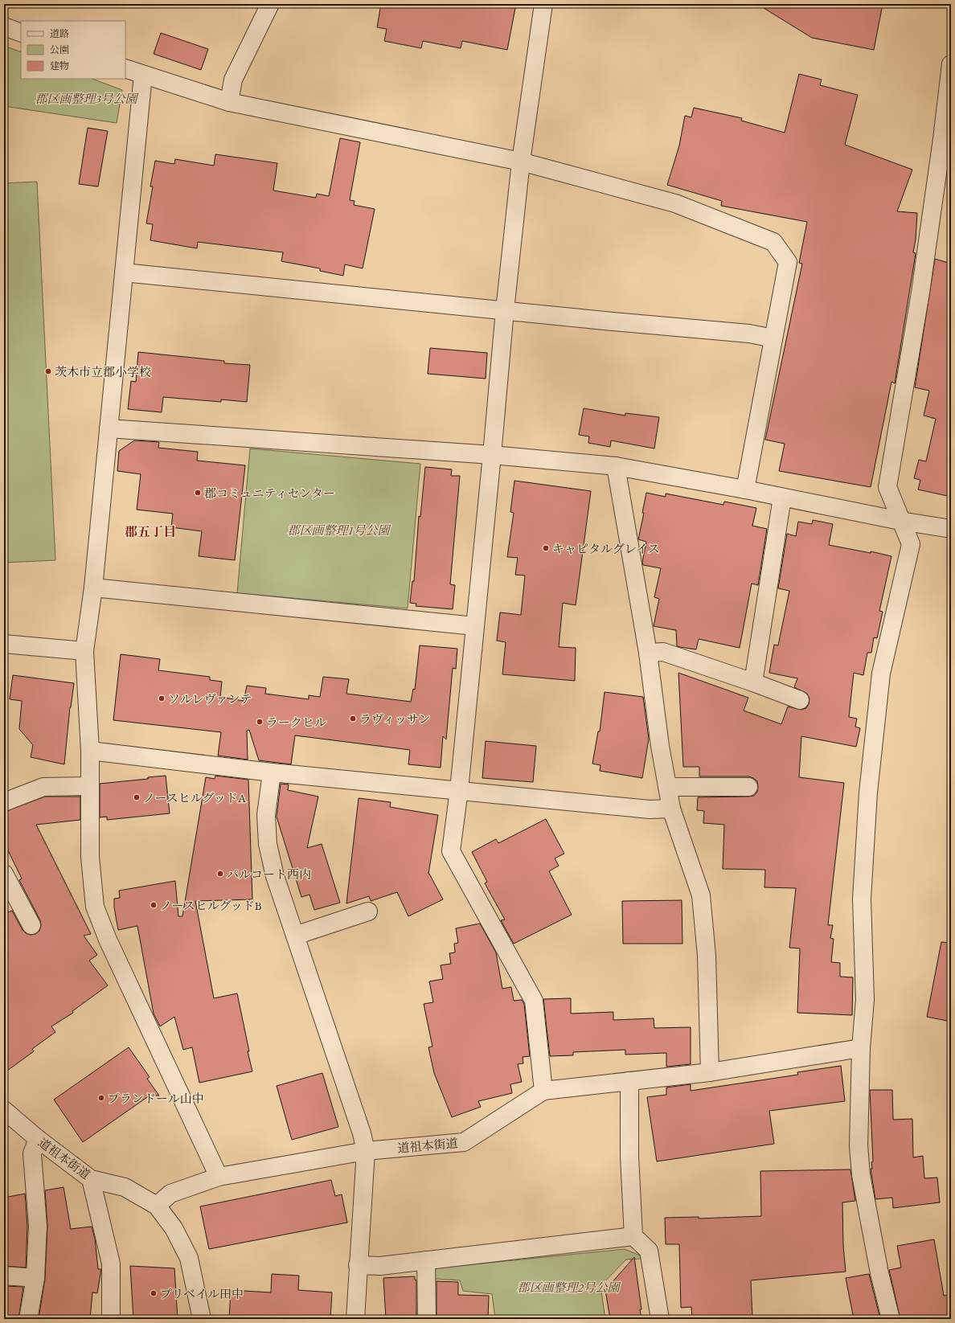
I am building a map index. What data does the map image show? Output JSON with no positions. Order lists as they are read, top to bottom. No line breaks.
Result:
{"streets":{"street":["道祖本街道"]},"districts":["郡五丁目"],"parks":["郡区画整理3号公園","郡区画整理1号公園","郡区画整理2号公園"],"places":["茨木市立郡小学校","郡コミュニティセンター","キャピタルグレイス","ソルレヴァンテ","ラヴィッサン","ラークヒル","ノースヒルグッドA","パルコート西内","ノースヒルグッドB","プランドール山中","プリベイル田中"],"legend":["道路","公園","建物"]}
